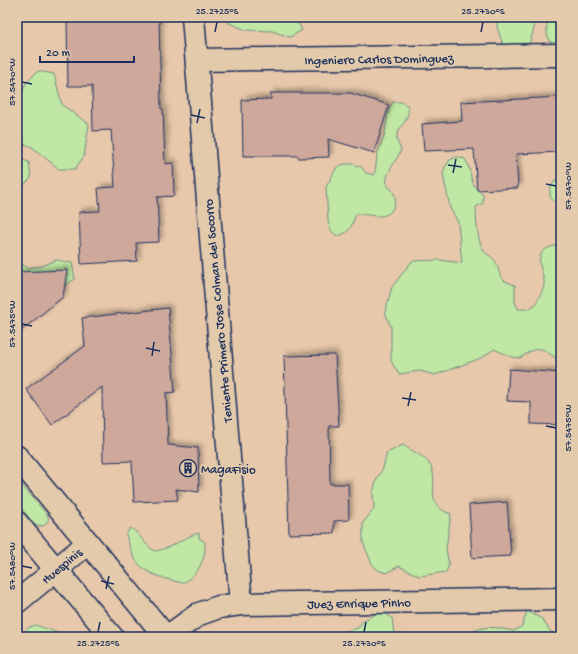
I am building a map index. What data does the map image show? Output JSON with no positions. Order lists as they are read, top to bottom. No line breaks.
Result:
{"streets":{"street":["Ingeniero Carlos Dominguez","Teniente Primero Jose Colman del Socorro","Huespinis","Juez Enrique Pinho"]},"crossings":[["Ingeniero Carlos Dominguez","Teniente Primero Jose Colman del Socorro"],["Teniente Primero Jose Colman del Socorro","Juez Enrique Pinho"]],"places":{"building":["MagaFisio"]},"scale_bar":"20 m","coordinates":["25.2725°S","25.2730°S","57.5470°W","57.5475°W","57.5480°W"]}
